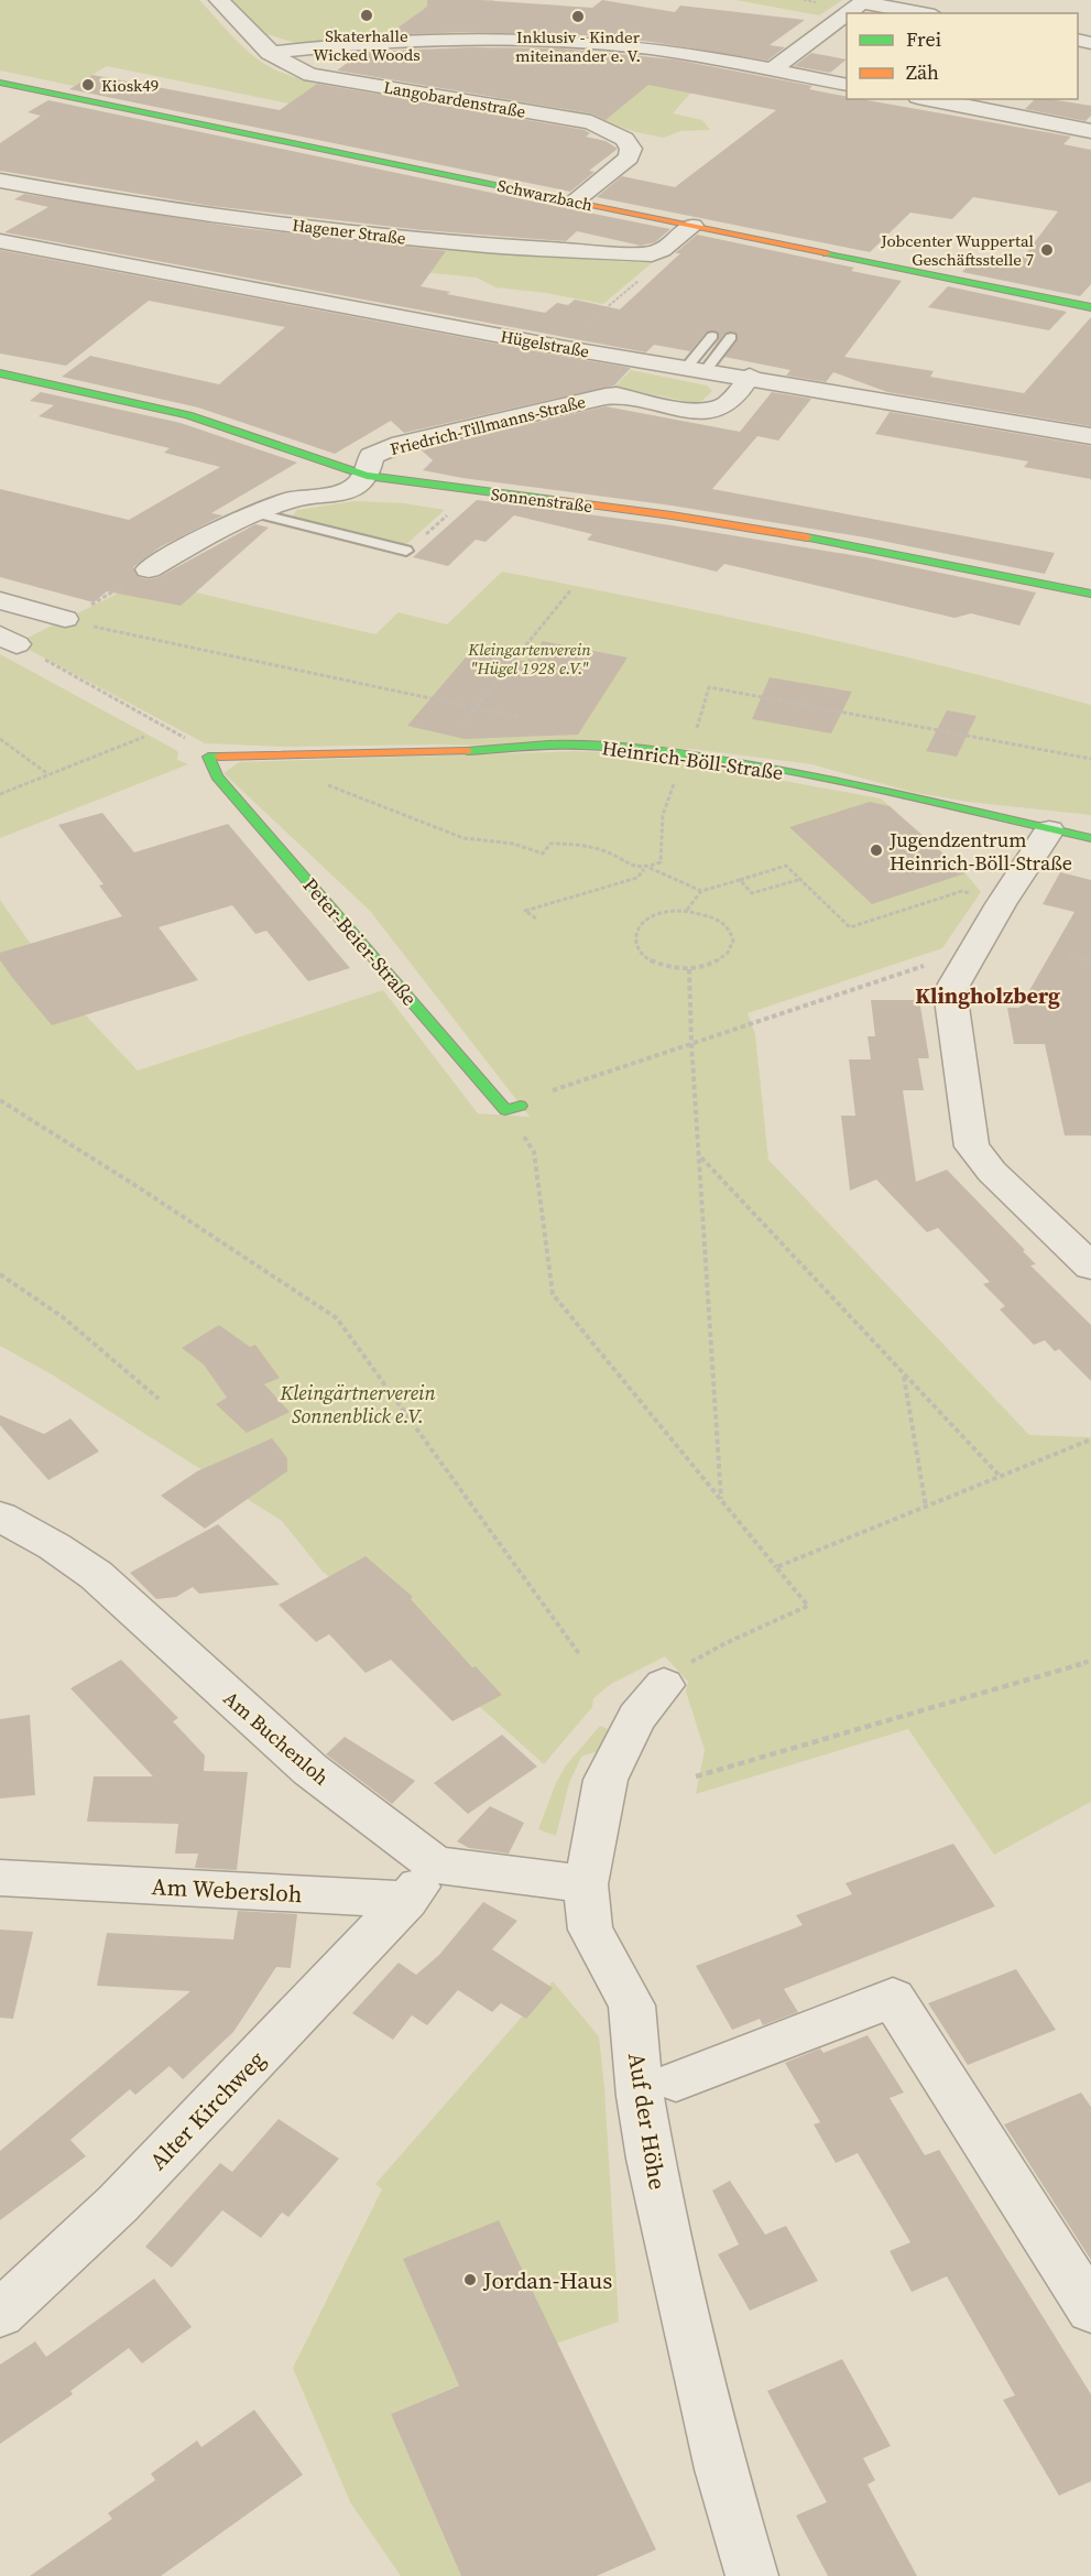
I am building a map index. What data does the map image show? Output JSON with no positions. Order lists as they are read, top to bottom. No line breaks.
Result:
{"streets":{"street":["Langobardenstraße","Schwarzbach","Hagener Straße","Hügelstraße","Friedrich-Tillmanns-Straße","Sonnenstraße","Heinrich-Böll-Straße","Peter-Beier-Straße","Am Buchenloh","Am Webersloh","Alter Kirchweg","Auf der Höhe"]},"crossings":[["Langobardenstraße","Schwarzbach"],["Hügelstraße","Friedrich-Tillmanns-Straße"],["Friedrich-Tillmanns-Straße","Sonnenstraße"],["Heinrich-Böll-Straße","Peter-Beier-Straße"],["Am Buchenloh","Auf der Höhe"],["Am Webersloh","Alter Kirchweg"]],"districts":["Klingholzberg"],"parks":["Kleingartenverein \"Hügel 1928 e.V.\"","Kleingärtnerverein Sonnenblick e.V."],"places":["Skaterhalle Wicked Woods","Inklusiv - Kinder miteinander e. V.","Kiosk49","Jobcenter Wuppertal Geschäftsstelle 7","Jugendzentrum Heinrich-Böll-Straße","Jordan-Haus"],"legend":["Frei","Zäh"]}
